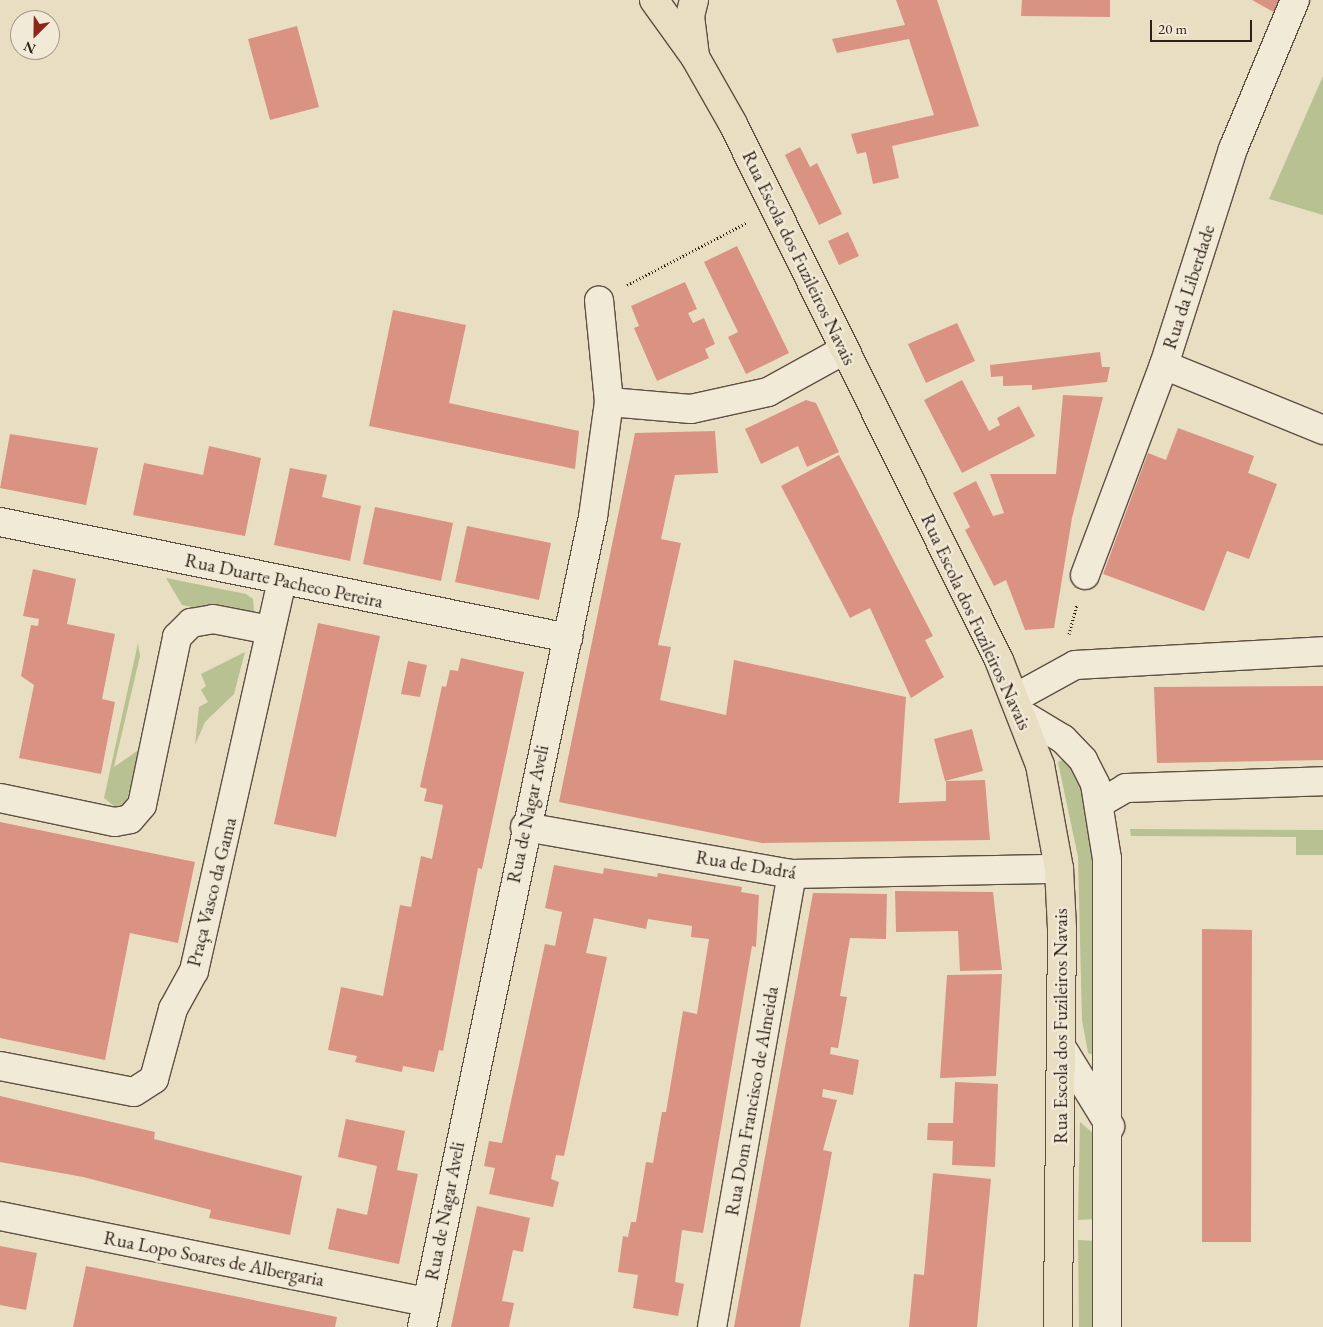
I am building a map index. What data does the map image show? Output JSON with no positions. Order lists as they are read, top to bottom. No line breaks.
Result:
{"streets":{"main road":["Rua Escola dos Fuzileiros Navais"],"street":["Rua da Liberdade","Rua Duarte Pacheco Pereira","Rua de Nagar Aveli","Rua de Dadrá","Praça Vasco da Gama","Rua Dom Francisco de Almeida","Rua Lopo Soares de Albergaria"]},"crossings":[["Rua Escola dos Fuzileiros Navais","Rua de Dadrá"],["Rua Duarte Pacheco Pereira","Rua de Nagar Aveli"],["Rua Duarte Pacheco Pereira","Praça Vasco da Gama"],["Rua de Nagar Aveli","Rua de Dadrá"],["Rua de Nagar Aveli","Rua Lopo Soares de Albergaria"],["Rua de Dadrá","Rua Dom Francisco de Almeida"]],"scale_bar":"20 m","north":"bottom left"}
